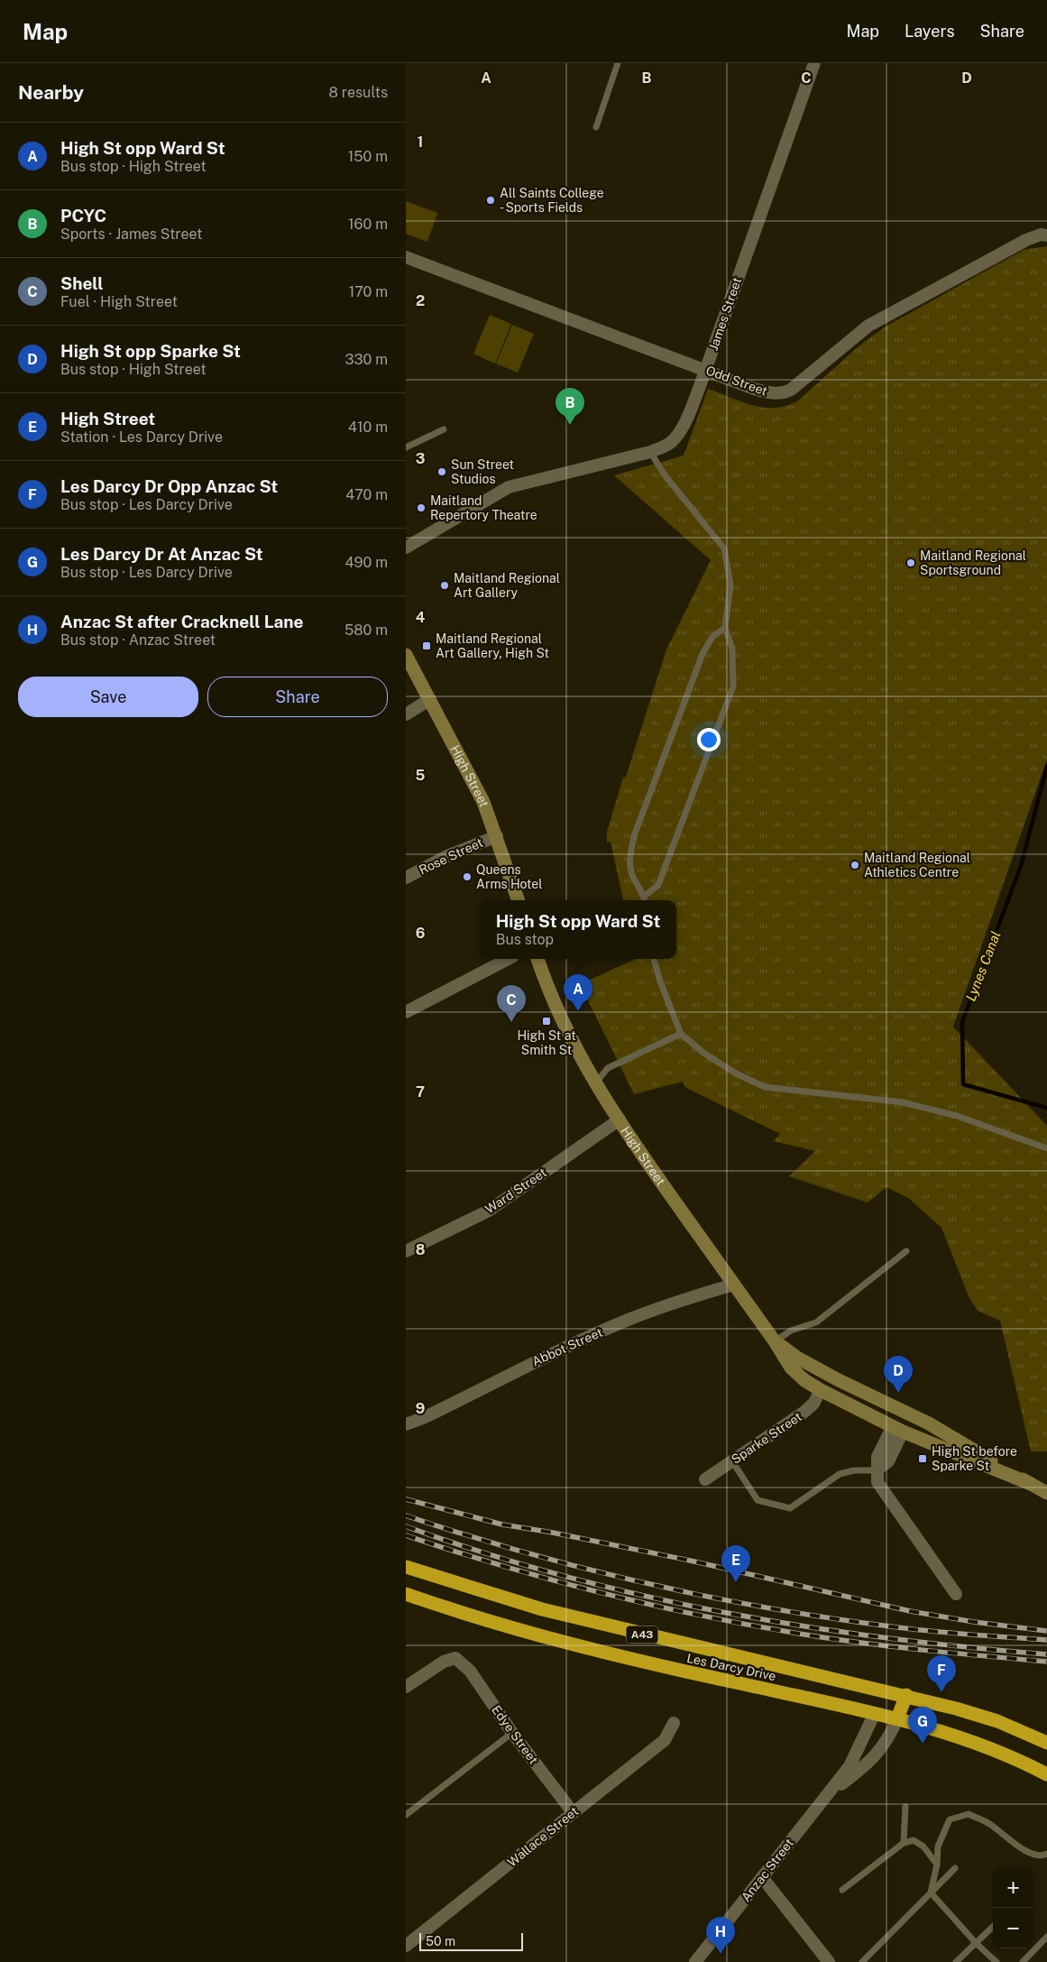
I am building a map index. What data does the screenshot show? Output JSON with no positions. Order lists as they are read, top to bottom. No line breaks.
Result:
{"streets":{"highway":["A43","Les Darcy Drive"],"main road":["High Street"],"street":["James Street","Odd Street","Rose Street","Ward Street","Abbot Street","Sparke Street","Edye Street","Wallace Street","Anzac Street"]},"crossings":[["James Street","Odd Street"],["High Street","Rose Street"],["High Street","Ward Street"],["High Street","Abbot Street"],["High Street","Sparke Street"],["Les Darcy Drive","Anzac Street"],["Edye Street","Wallace Street"]],"water":["Lynes Canal"],"places":{"other":["All Saints College - Sports Fields","Sun Street Studios","Maitland Repertory Theatre","Maitland Regional Sportsground","Maitland Regional Art Gallery","Maitland Regional Athletics Centre","Queens Arms Hotel"],"transit":["Maitland Regional Art Gallery, High St","High St at Smith St","High St before Sparke St"]},"scale_bar":"50 m","page":{"header":"Map","nav":["Map","Layers","Share"],"heading":["Nearby","8 results"],"list":[{"mark":"A","name":"High St opp Ward St","note":"Bus stop · High Street","value":"150 m"},{"mark":"B","name":"PCYC","note":"Sports · James Street","value":"160 m"},{"mark":"C","name":"Shell","note":"Fuel · High Street","value":"170 m"},{"mark":"D","name":"High St opp Sparke St","note":"Bus stop · High Street","value":"330 m"},{"mark":"E","name":"High Street","note":"Station · Les Darcy Drive","value":"410 m"},{"mark":"F","name":"Les Darcy Dr Opp Anzac St","note":"Bus stop · Les Darcy Drive","value":"470 m"},{"mark":"G","name":"Les Darcy Dr At Anzac St","note":"Bus stop · Les Darcy Drive","value":"490 m"},{"mark":"H","name":"Anzac St after Cracknell Lane","note":"Bus stop · Anzac Street","value":"580 m"}],"pins":["B","A","C","D","E","F","G","H"],"buttons":["Save","Share"],"popup":["High St opp Ward St","Bus stop"],"map_buttons":["+","−"],"scale":"50 m"},"grid":{"columns":["A","B","C","D"],"rows":["1","2","3","4","5","6","7","8","9"]}}
